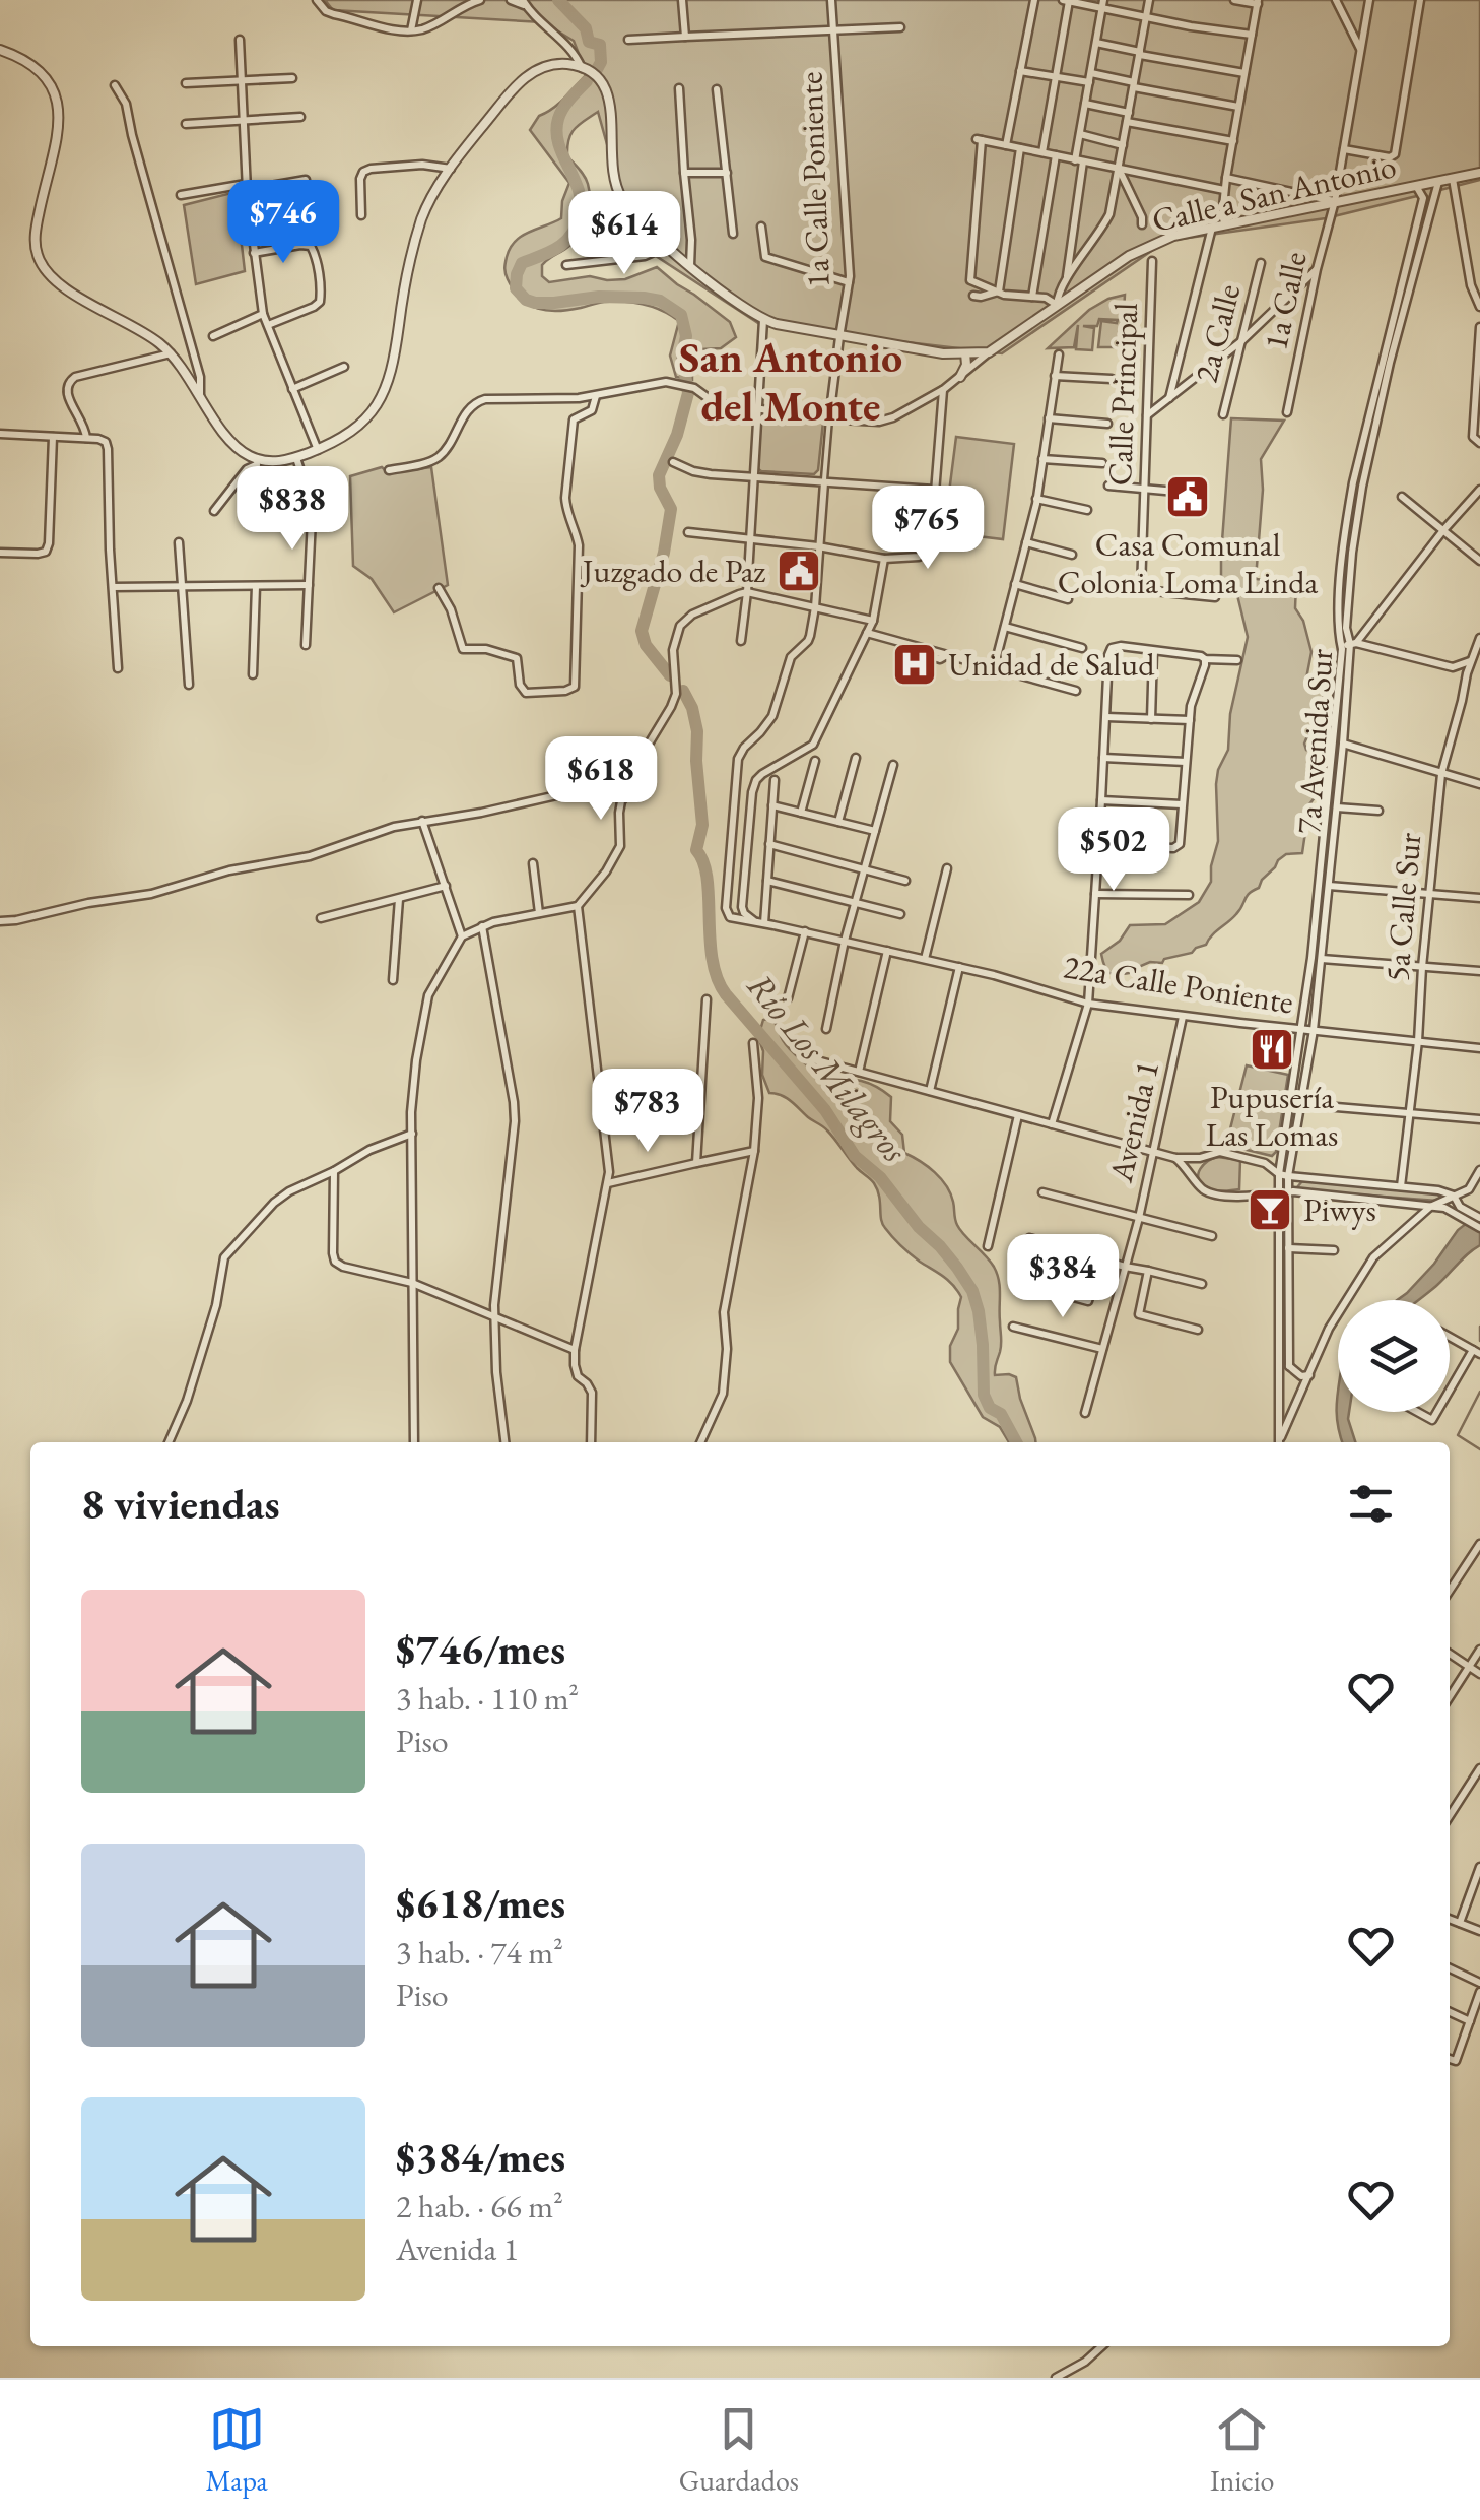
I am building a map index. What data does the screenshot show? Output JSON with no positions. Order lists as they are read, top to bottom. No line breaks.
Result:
{"streets":{"street":["1a Calle Poniente","Calle a San Antonio","1a Calle","2a Calle","Calle Principal","7a Avenida Sur","5a Calle Sur","22a Calle Poniente","Avenida 1"]},"crossings":[["Calle a San Antonio","1a Calle"],["Calle a San Antonio","7a Avenida Sur"],["7a Avenida Sur","22a Calle Poniente"],["5a Calle Sur","22a Calle Poniente"],["22a Calle Poniente","Avenida 1"]],"districts":["San Antonio del Monte"],"water":["Río Los Milagros"],"places":{"public building":["Casa Comunal Colonia Loma Linda","Juzgado de Paz"],"hospital":["Unidad de Salud"],"restaurant":["Pupusería Las Lomas"],"bar":["Piwys"]},"page":{"price":["$746","$614","$838","$765","$618","$502","$783","$384"],"heading":"8 viviendas","list":[{"name":"$746/mes","note":"3 hab. · 110 m² · Piso"},{"name":"$618/mes","note":"3 hab. · 74 m² · Piso"},{"name":"$384/mes","note":"2 hab. · 66 m² · Avenida 1"}],"tabs":["Mapa","Guardados","Inicio"]}}
